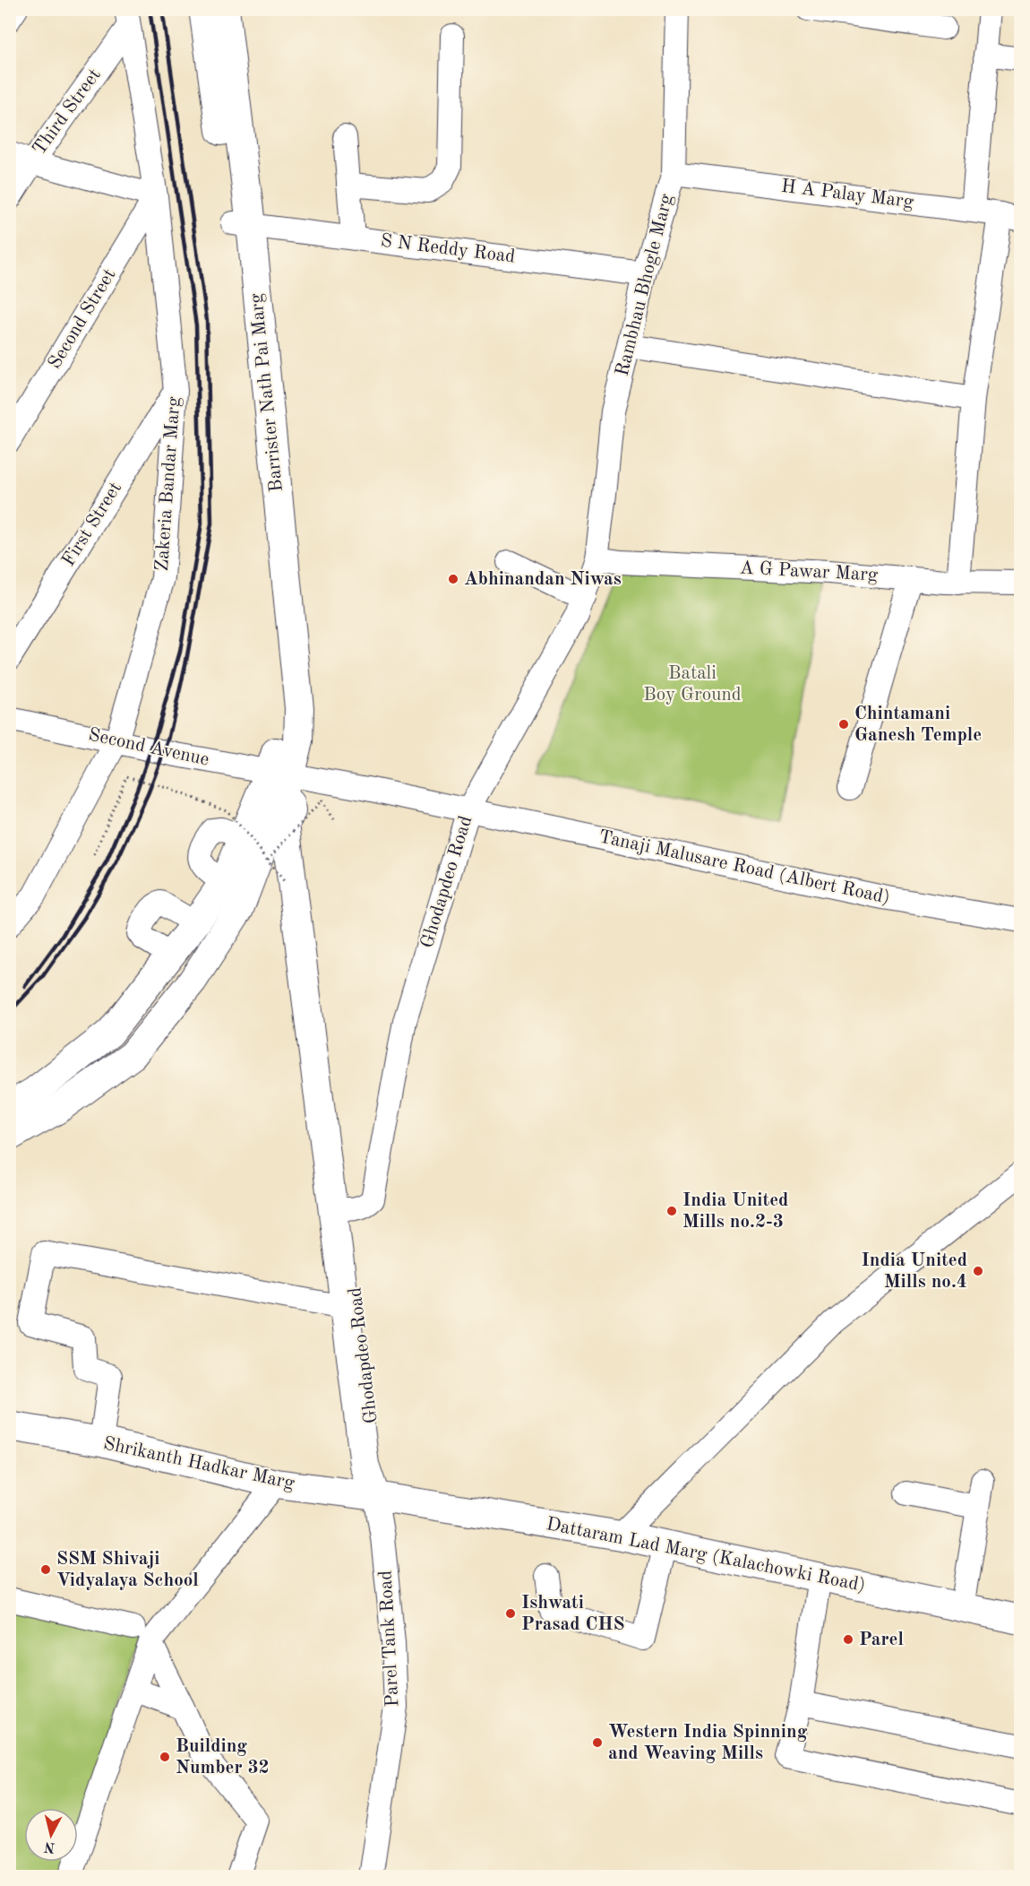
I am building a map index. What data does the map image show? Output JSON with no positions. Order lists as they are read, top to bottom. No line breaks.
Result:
{"streets":{"main road":["Barrister Nath Pai Marg","Ghodapdeo Road","Shrikanth Hadkar Marg","Dattaram Lad Marg (Kalachowki Road)"],"street":["Third Street","H A Palay Marg","S N Reddy Road","Rambhau Bhogle Marg","Second Street","Zakeria Bandar Marg","First Street","A G Pawar Marg","Second Avenue","Tanaji Malusare Road (Albert Road)","Parel Tank Road"]},"crossings":[["Third Street","Zakeria Bandar Marg"],["H A Palay Marg","Rambhau Bhogle Marg"],["S N Reddy Road","Rambhau Bhogle Marg"],["S N Reddy Road","Barrister Nath Pai Marg"],["Rambhau Bhogle Marg","A G Pawar Marg"],["Rambhau Bhogle Marg","Ghodapdeo Road"],["Second Street","Zakeria Bandar Marg"],["Barrister Nath Pai Marg","Second Avenue"],["Barrister Nath Pai Marg","Ghodapdeo Road"],["Zakeria Bandar Marg","First Street"],["Zakeria Bandar Marg","Second Avenue"],["A G Pawar Marg","Ghodapdeo Road"],["Second Avenue","Tanaji Malusare Road (Albert Road)"],["Second Avenue","Ghodapdeo Road"],["Tanaji Malusare Road (Albert Road)","Ghodapdeo Road"],["Ghodapdeo Road","Shrikanth Hadkar Marg"],["Ghodapdeo Road","Dattaram Lad Marg (Kalachowki Road)"],["Ghodapdeo Road","Parel Tank Road"],["Shrikanth Hadkar Marg","Dattaram Lad Marg (Kalachowki Road)"],["Shrikanth Hadkar Marg","Parel Tank Road"],["Dattaram Lad Marg (Kalachowki Road)","Parel Tank Road"]],"parks":["Batali Boy Ground"],"places":["Abhinandan Niwas","Chintamani Ganesh Temple","India United Mills no.2-3","India United Mills no.4","SSM Shivaji Vidyalaya School","Ishwati Prasad CHS","Parel","Western India Spinning and Weaving Mills","Building Number 32"],"north":"bottom"}
